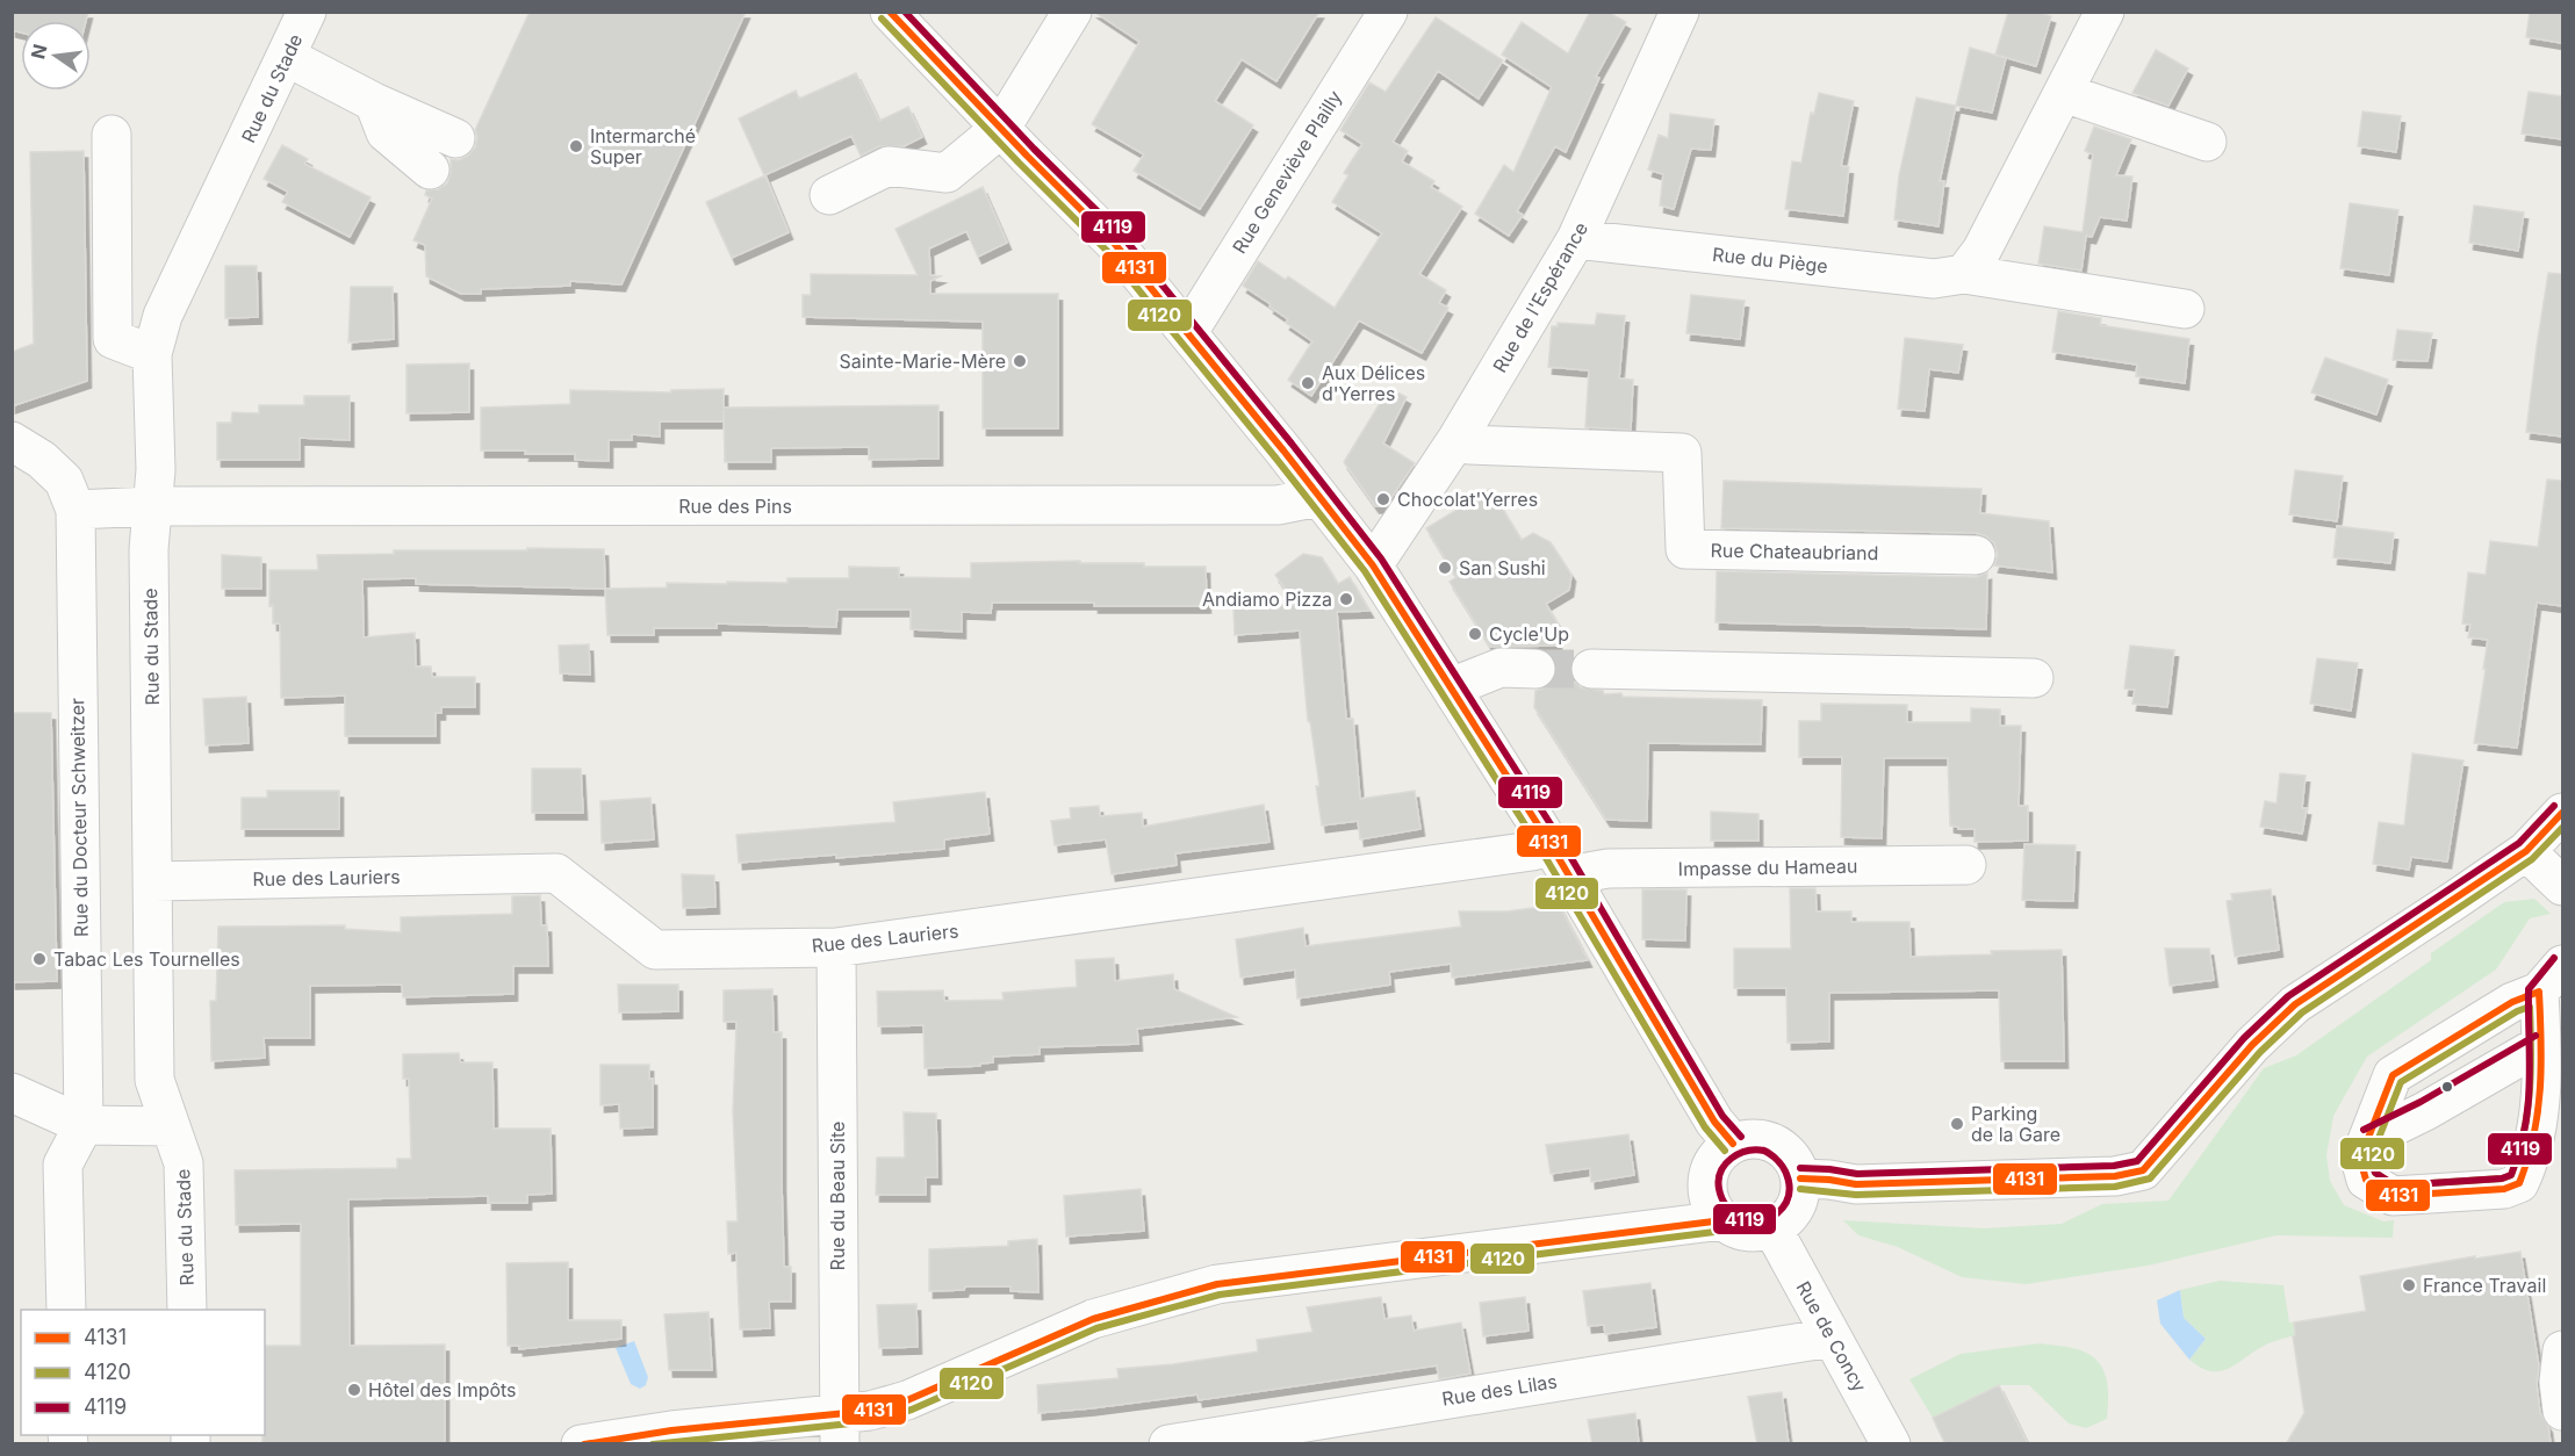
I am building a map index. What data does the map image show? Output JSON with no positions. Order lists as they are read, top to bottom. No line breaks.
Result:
{"streets":{"street":["Rue du Stade","Rue Geneviève Plailly","Rue du Piège","Rue de l'Espérance","Rue des Pins","Rue Chateaubriand","Rue du Docteur Schweitzer","Impasse du Hameau","Rue des Lauriers","Rue du Beau Site","Rue de Concy","Rue des Lilas"]},"crossings":[["Rue du Stade","Rue des Pins"],["Rue du Stade","Rue des Lauriers"],["Rue du Piège","Rue de l'Espérance"],["Rue de l'Espérance","Rue Chateaubriand"],["Impasse du Hameau","Rue des Lauriers"],["Rue des Lauriers","Rue du Beau Site"],["Rue de Concy","Rue des Lilas"]],"places":["Intermarché Super","Sainte-Marie-Mère","Aux Délices d'Yerres","Chocolat'Yerres","San Sushi","Andiamo Pizza","Cycle'Up","Tabac Les Tournelles","Parking de la Gare","France Travail","Hôtel des Impôts"],"lines":["transit line 4131","transit line 4119","transit line 4120"],"legend":["4131","4120","4119"],"north":"left"}
